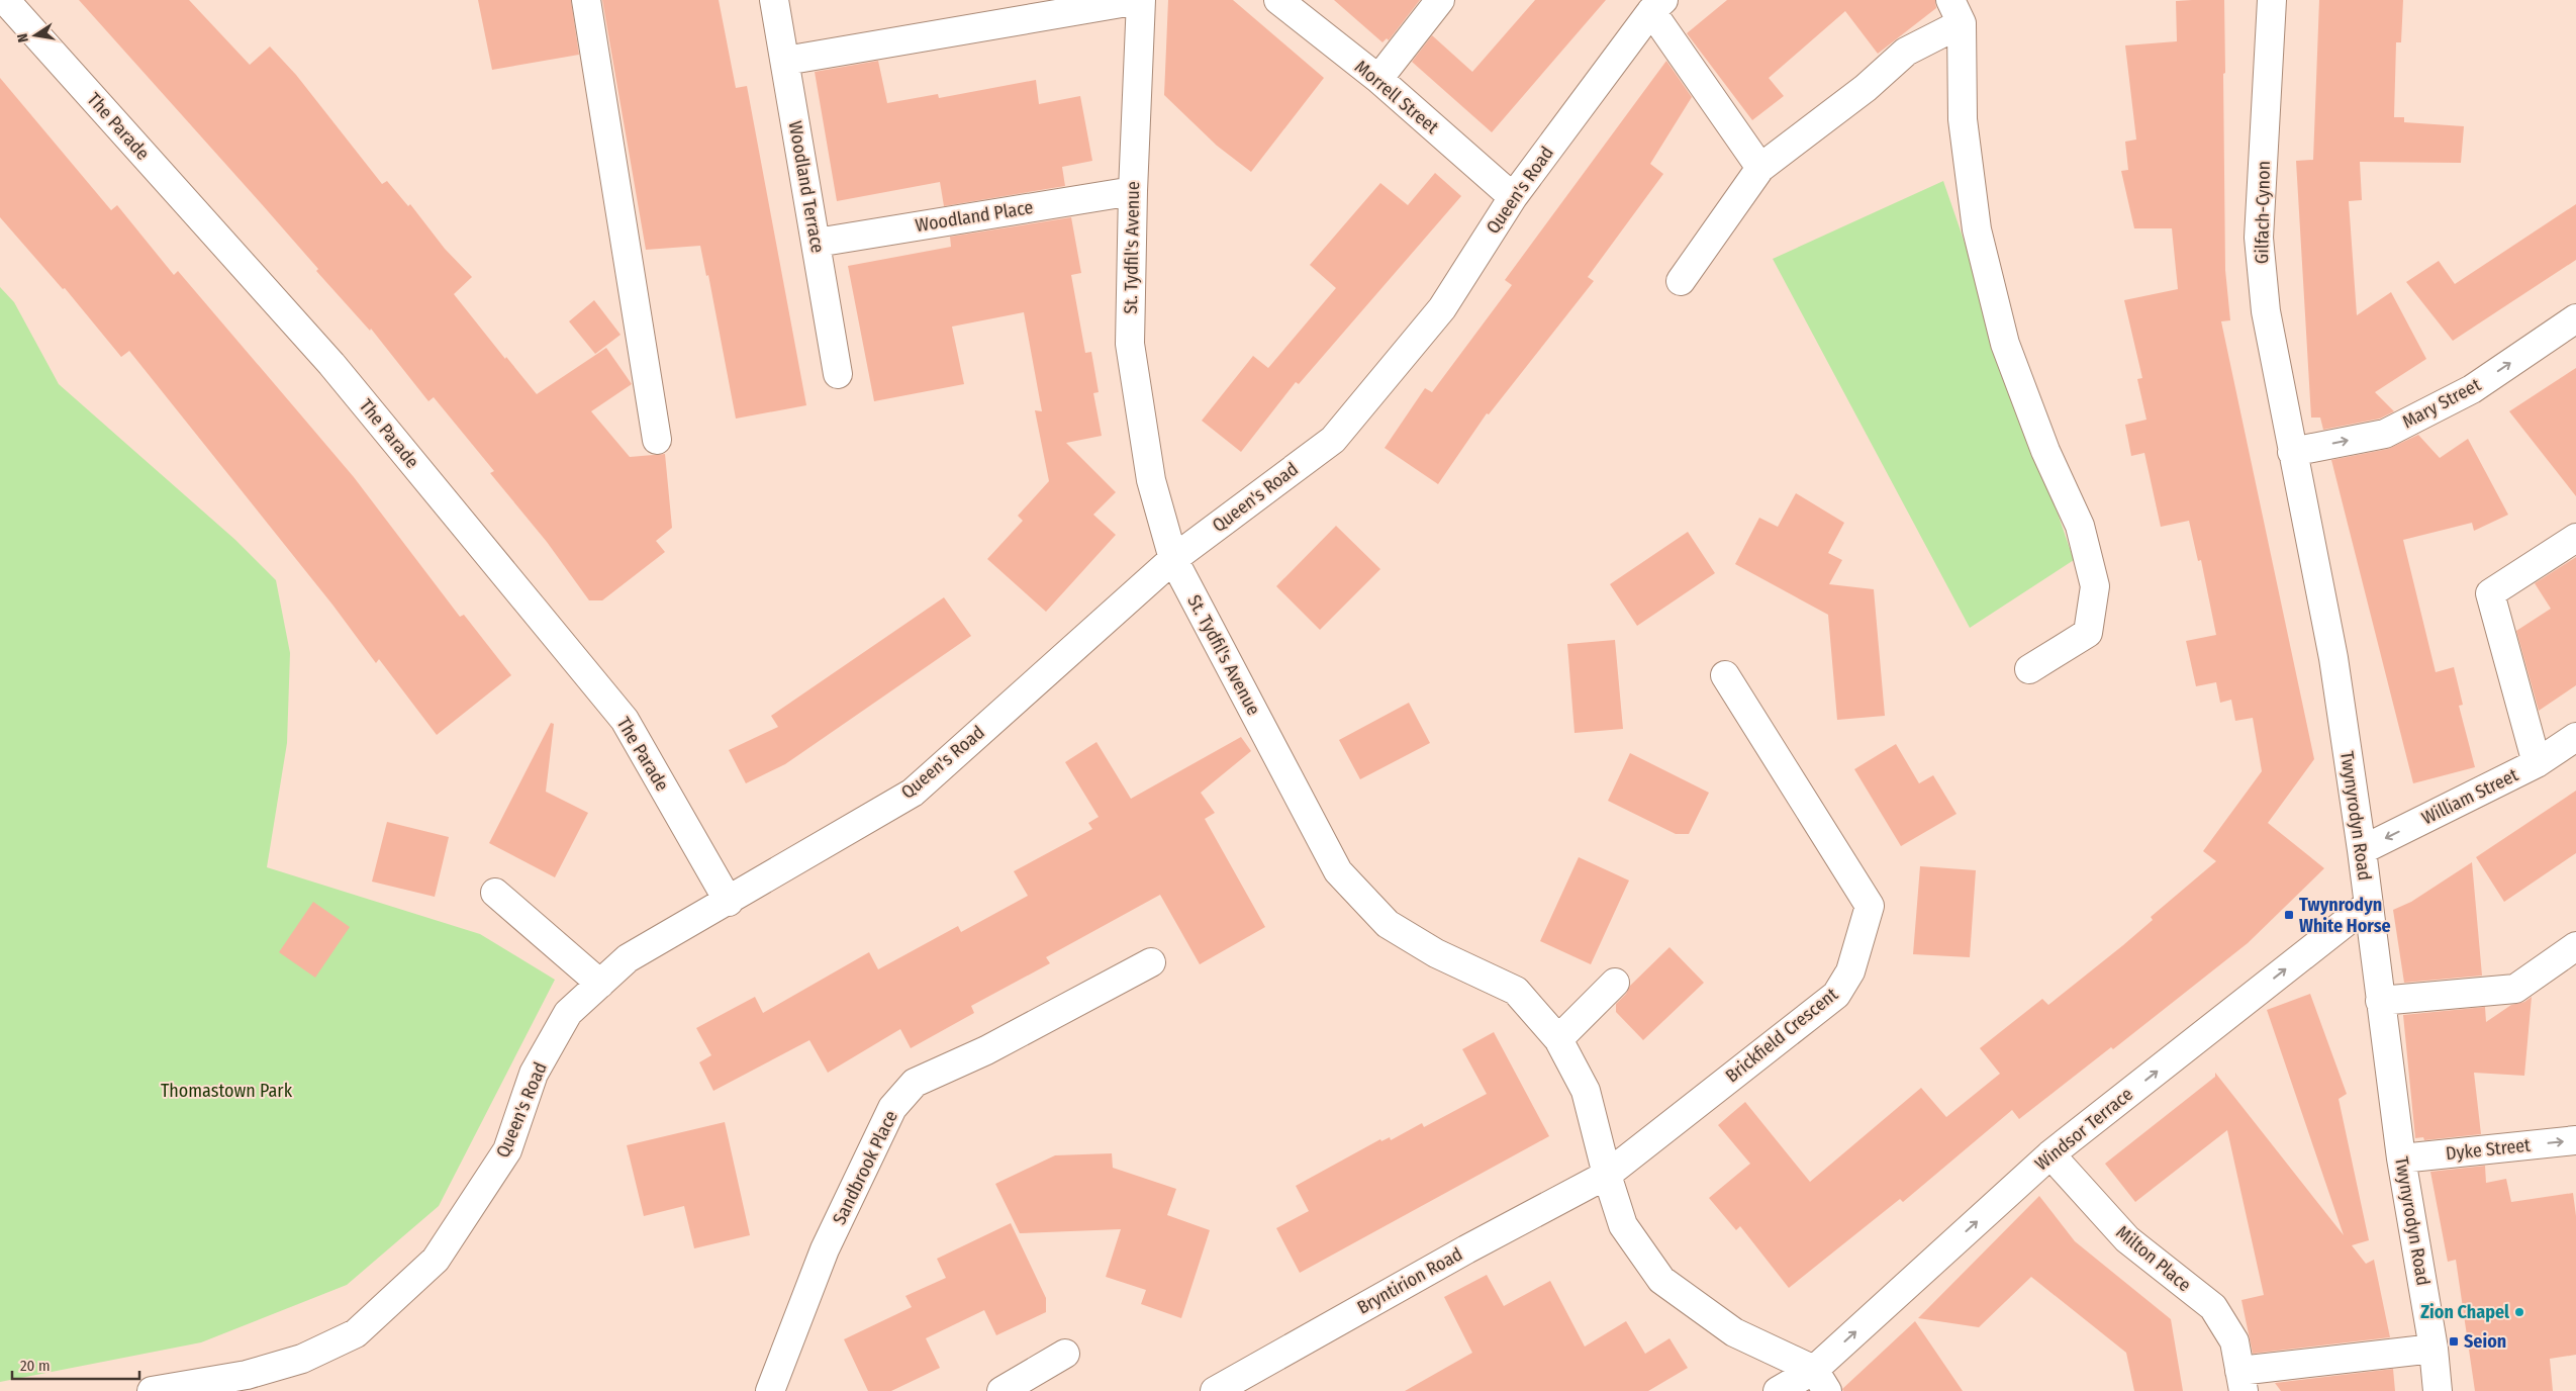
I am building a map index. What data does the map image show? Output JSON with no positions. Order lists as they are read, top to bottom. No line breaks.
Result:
{"streets":{"street":["Morrell Street","The Parade","Woodland Terrace","Queen's Road","Gilfach-Cynon","Woodland Place","St. Tydfil's Avenue","Mary Street","William Street","Twynyrodyn Road","Brickfield Crescent","Windsor Terrace","Dyke Street","Sandbrook Place","Milton Place","Bryntirion Road"]},"crossings":[["Morrell Street","Queen's Road"],["The Parade","Queen's Road"],["Woodland Terrace","Woodland Place"],["Queen's Road","St. Tydfil's Avenue"],["Gilfach-Cynon","Mary Street"],["Gilfach-Cynon","Twynyrodyn Road"],["Woodland Place","St. Tydfil's Avenue"],["St. Tydfil's Avenue","Brickfield Crescent"],["St. Tydfil's Avenue","Windsor Terrace"],["St. Tydfil's Avenue","Bryntirion Road"],["Mary Street","Twynyrodyn Road"],["William Street","Twynyrodyn Road"],["Twynyrodyn Road","Windsor Terrace"],["Twynyrodyn Road","Dyke Street"],["Brickfield Crescent","Bryntirion Road"],["Windsor Terrace","Milton Place"]],"one_way":["Mary Street","Windsor Terrace"],"parks":["Thomastown Park"],"places":{"transit":["Twynrodyn White Horse","Seion"],"other":["Zion Chapel"]},"scale_bar":"20 m","north":"left"}
